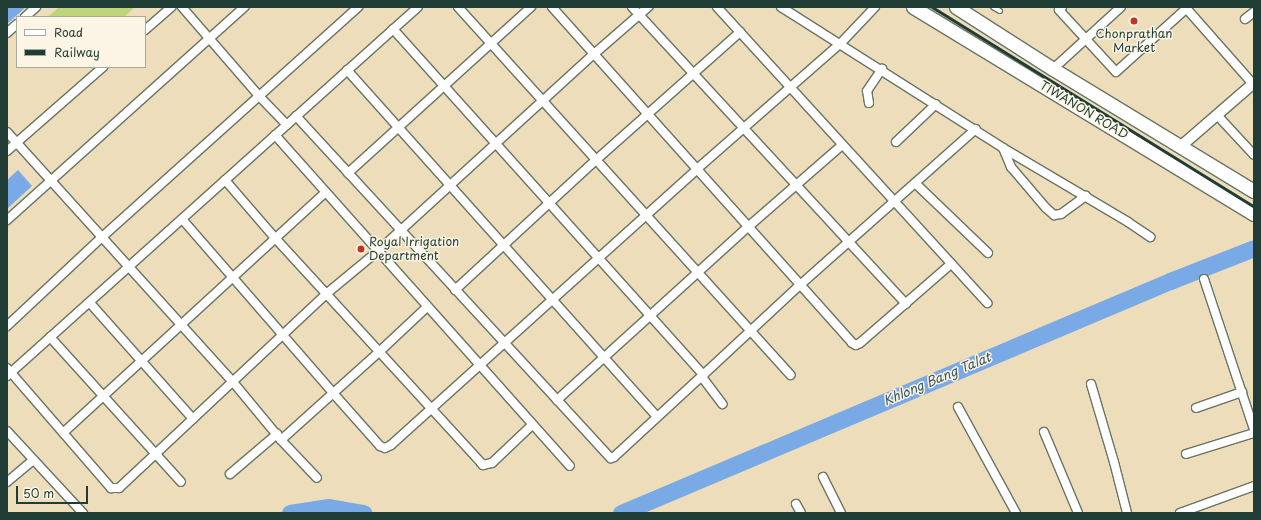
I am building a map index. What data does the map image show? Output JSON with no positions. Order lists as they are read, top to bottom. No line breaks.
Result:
{"streets":{"main road":["TIWANON ROAD"]},"water":["Khlong Bang Talat"],"places":["Chonprathan Market","Royal Irrigation Department"],"legend":["Road","Railway"],"scale_bar":"50 m"}
